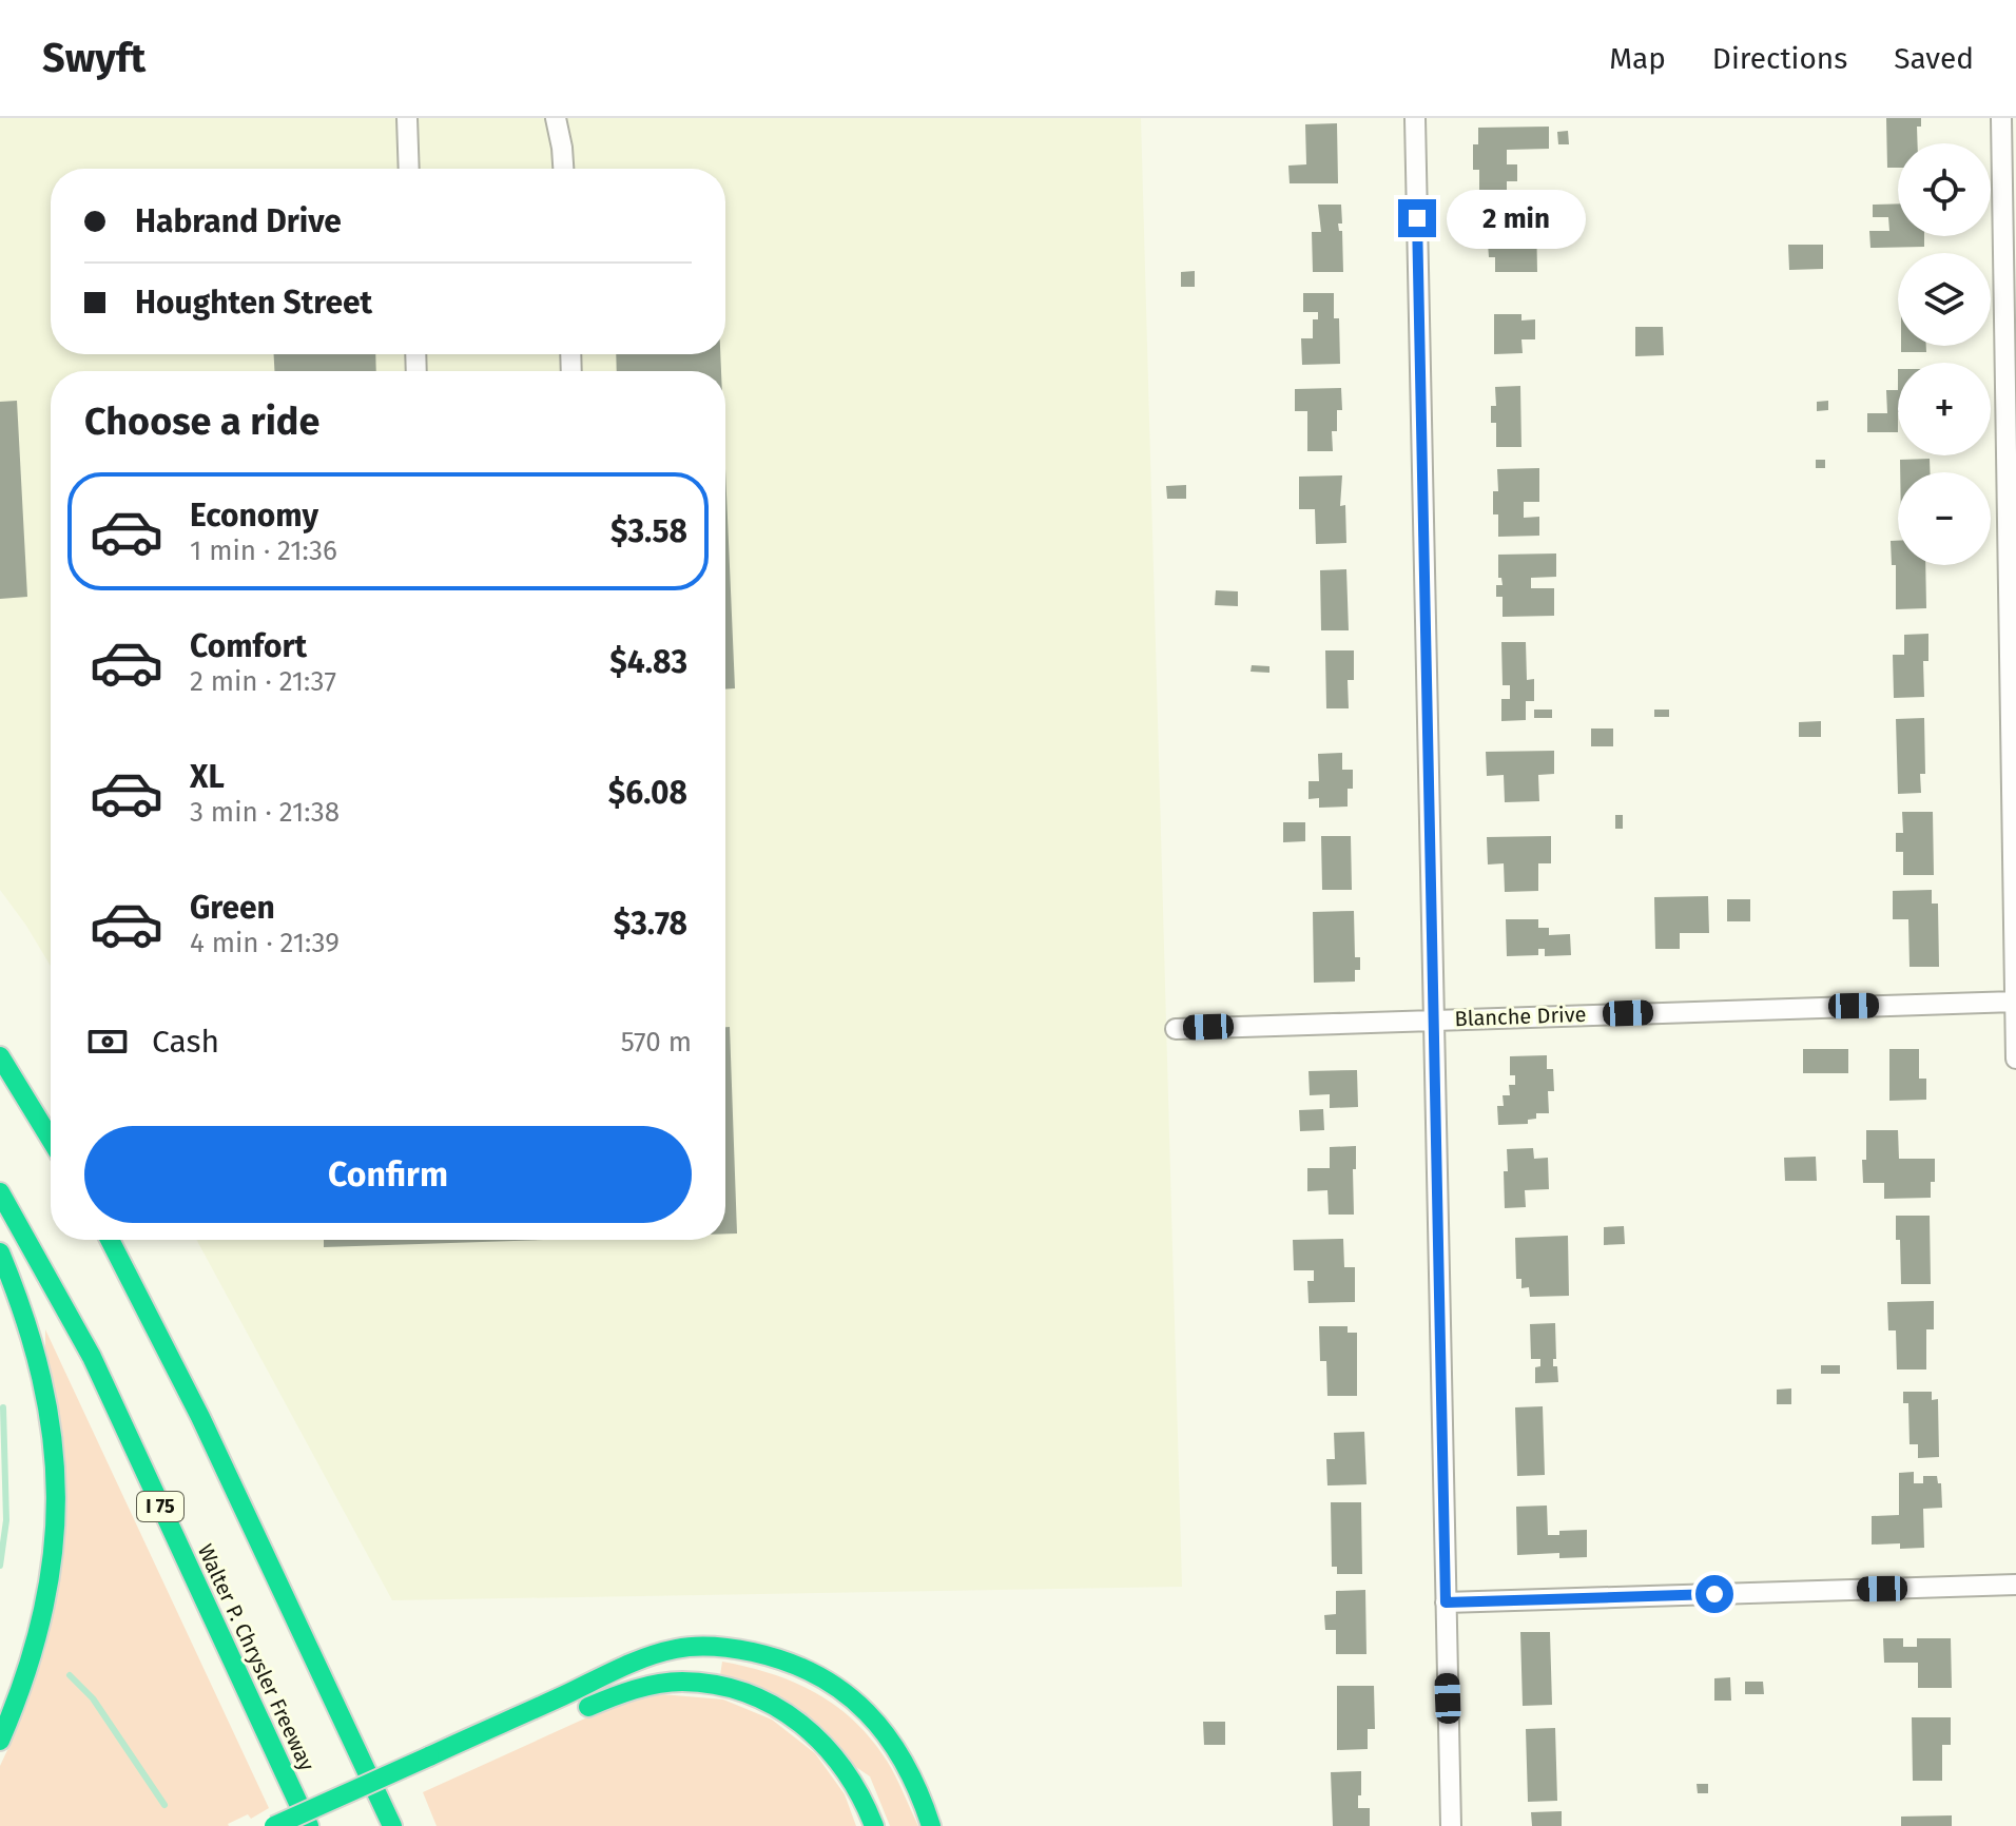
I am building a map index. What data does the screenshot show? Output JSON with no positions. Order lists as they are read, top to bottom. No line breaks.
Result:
{"streets":{"highway":["I 75","Walter P. Chrysler Freeway"],"street":["Blanche Drive"]},"page":{"header":"Swyft","nav":["Map","Directions","Saved"],"map_buttons":["+","−"],"banner":["Habrand Drive","Houghten Street"],"bubble":"2 min","heading":"Choose a ride","list":[{"name":"Economy","note":"1 min · 21:36","value":"$3.58"},{"name":"Comfort","note":"2 min · 21:37","value":"$4.83"},{"name":"XL","note":"3 min · 21:38","value":"$6.08"},{"name":"Green","note":"4 min · 21:39","value":"$3.78"}],"pay":["Cash","570 m"],"buttons":"Confirm"}}
